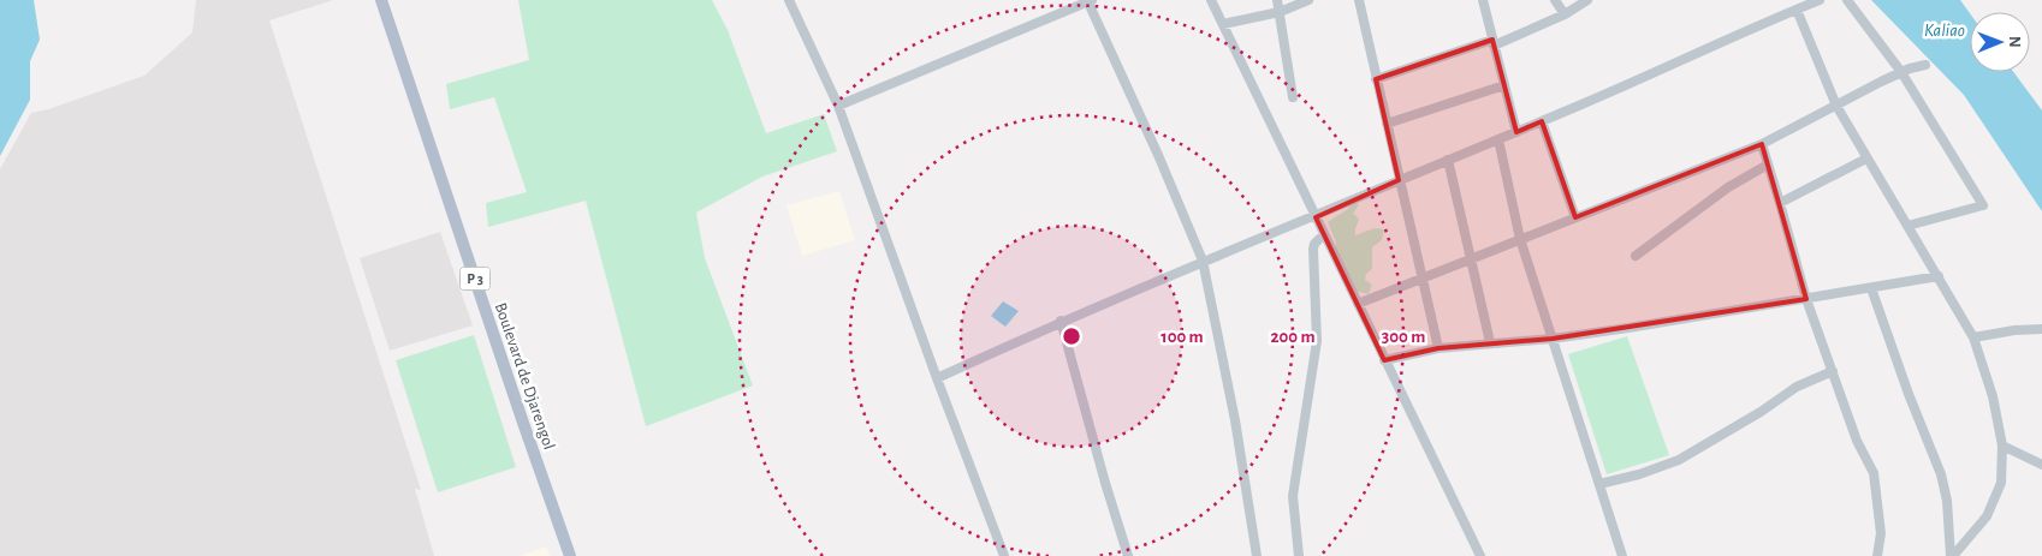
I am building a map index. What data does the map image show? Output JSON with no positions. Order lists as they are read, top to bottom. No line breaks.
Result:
{"streets":{"main road":["P 3","Boulevard de Djarengol"]},"water":["Kaliao"],"north":"right","rings":["100 m","200 m","300 m"]}
